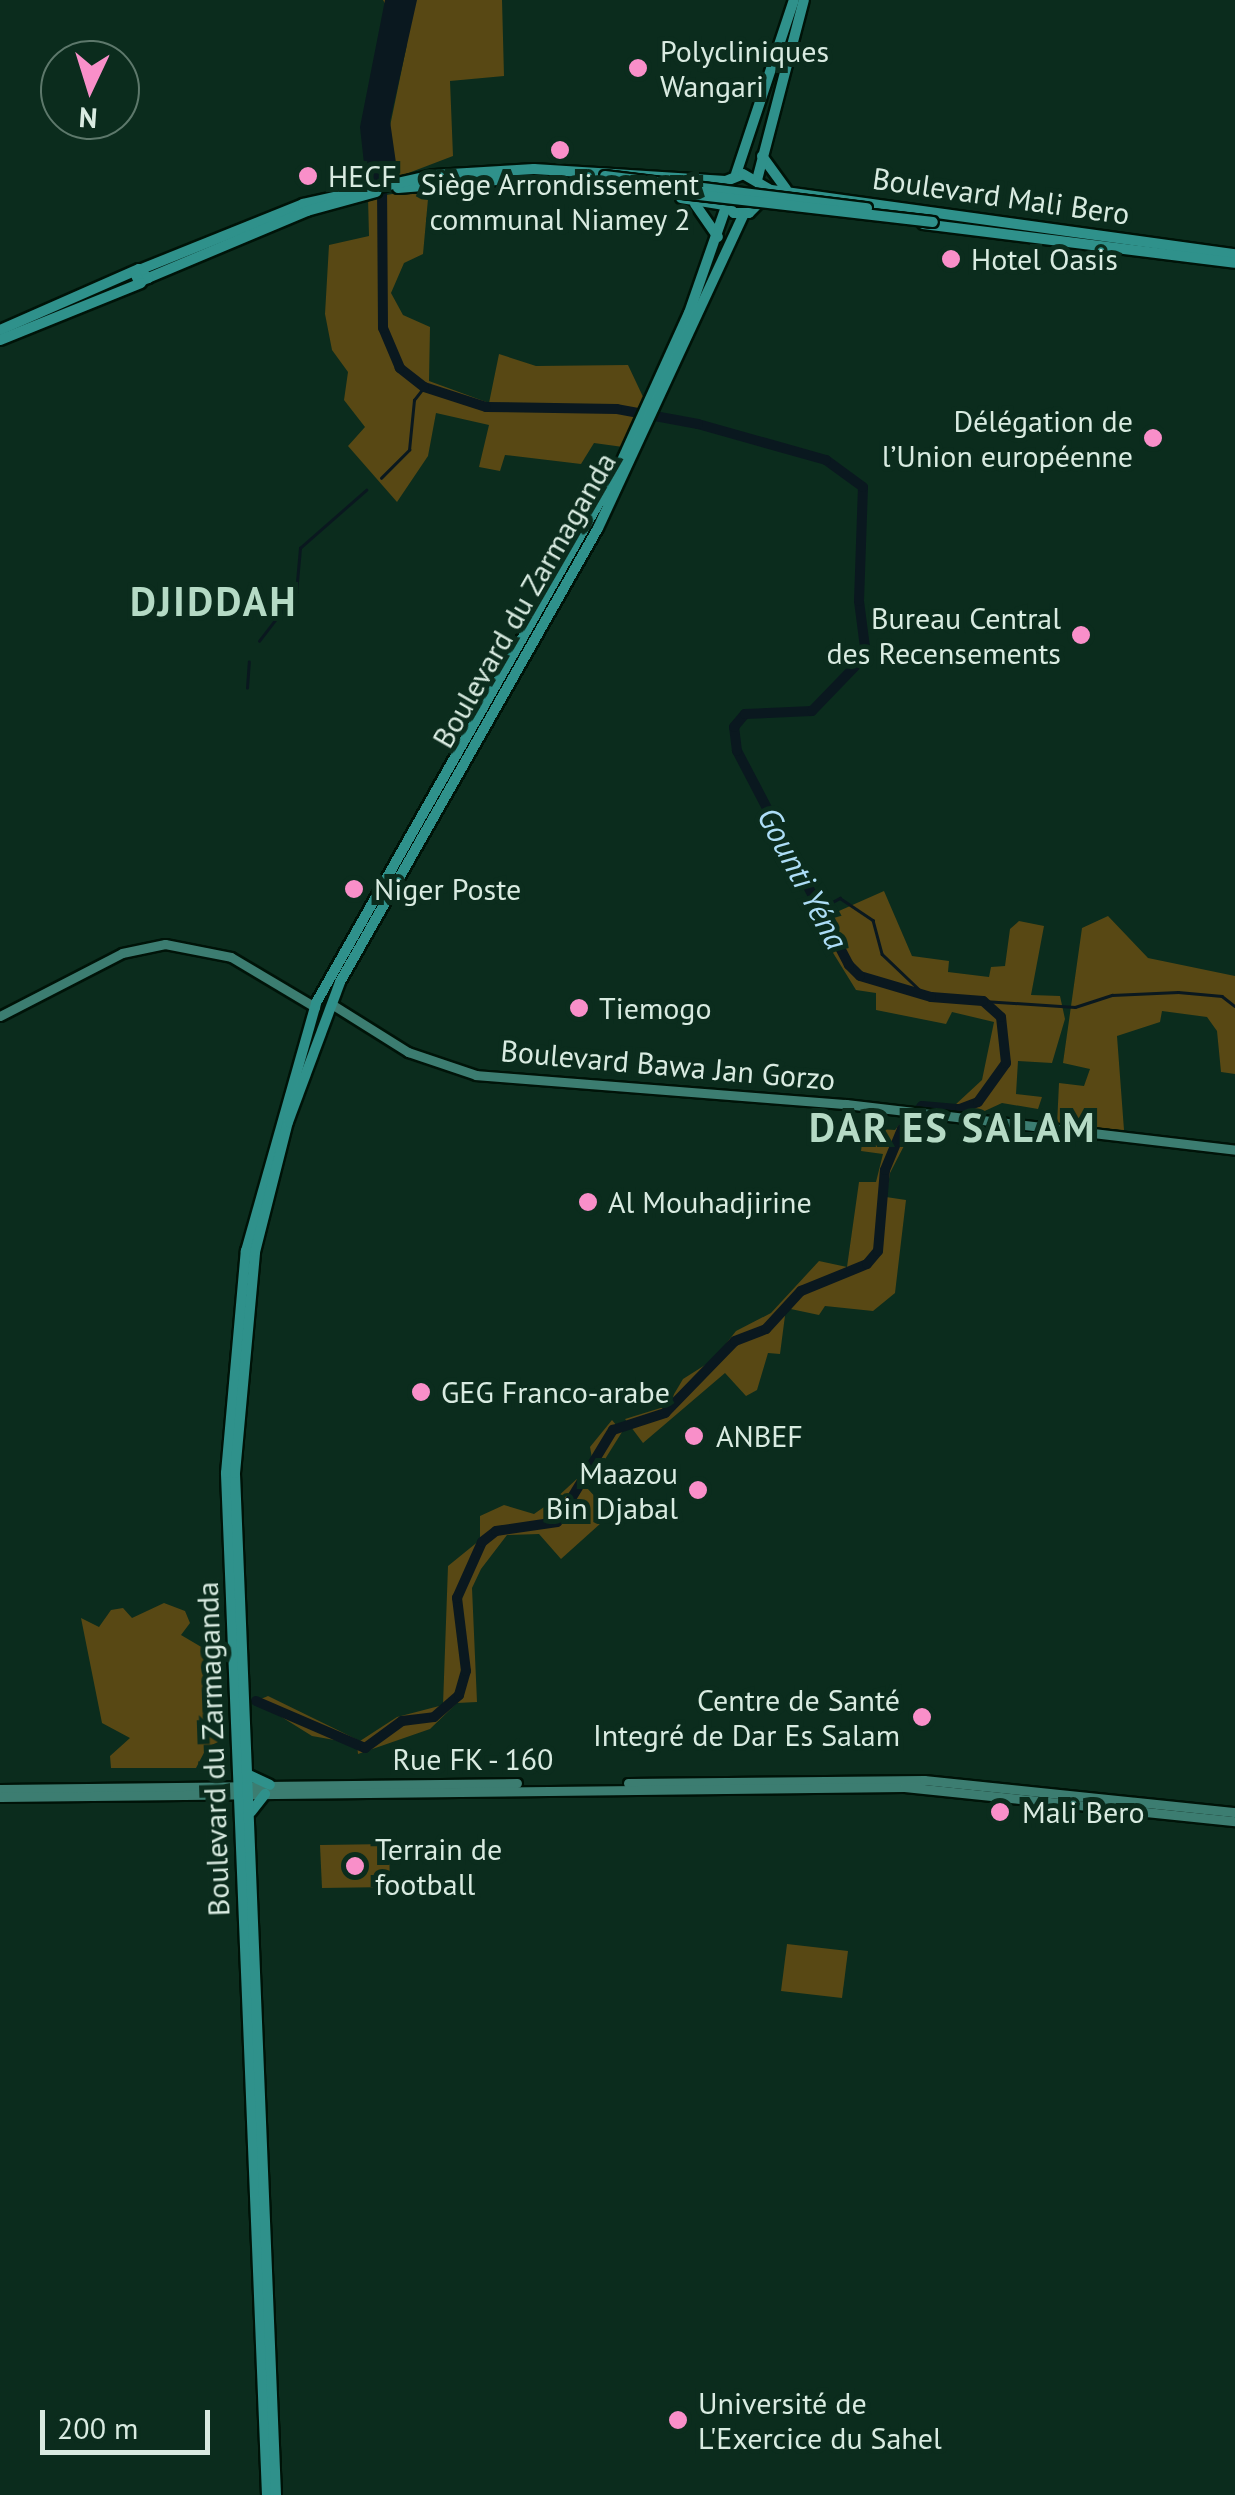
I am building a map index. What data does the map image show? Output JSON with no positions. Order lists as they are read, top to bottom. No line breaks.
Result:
{"streets":{"main road":["Boulevard Mali Bero","Boulevard du Zarmaganda","Boulevard Bawa Jan Gorzo","Rue FK - 160"]},"crossings":[["Boulevard Mali Bero","Boulevard du Zarmaganda"],["Boulevard du Zarmaganda","Boulevard Bawa Jan Gorzo"],["Boulevard du Zarmaganda","Rue FK - 160"]],"districts":["DJIDDAH","DAR ES SALAM"],"water":["Gounti Yéna"],"places":["Polycliniques Wangari","Siège Arrondissement communal Niamey 2","HECF","Hotel Oasis","Délégation de l’Union européenne","Bureau Central des Recensements","Niger Poste","Tiemogo","Al Mouhadjirine","GEG Franco-arabe","ANBEF","Maazou Bin Djabal","Centre de Santé Integré de Dar Es Salam","Mali Bero","Terrain de football","Université de L'Exercice du Sahel"],"scale_bar":"200 m","north":"bottom"}
